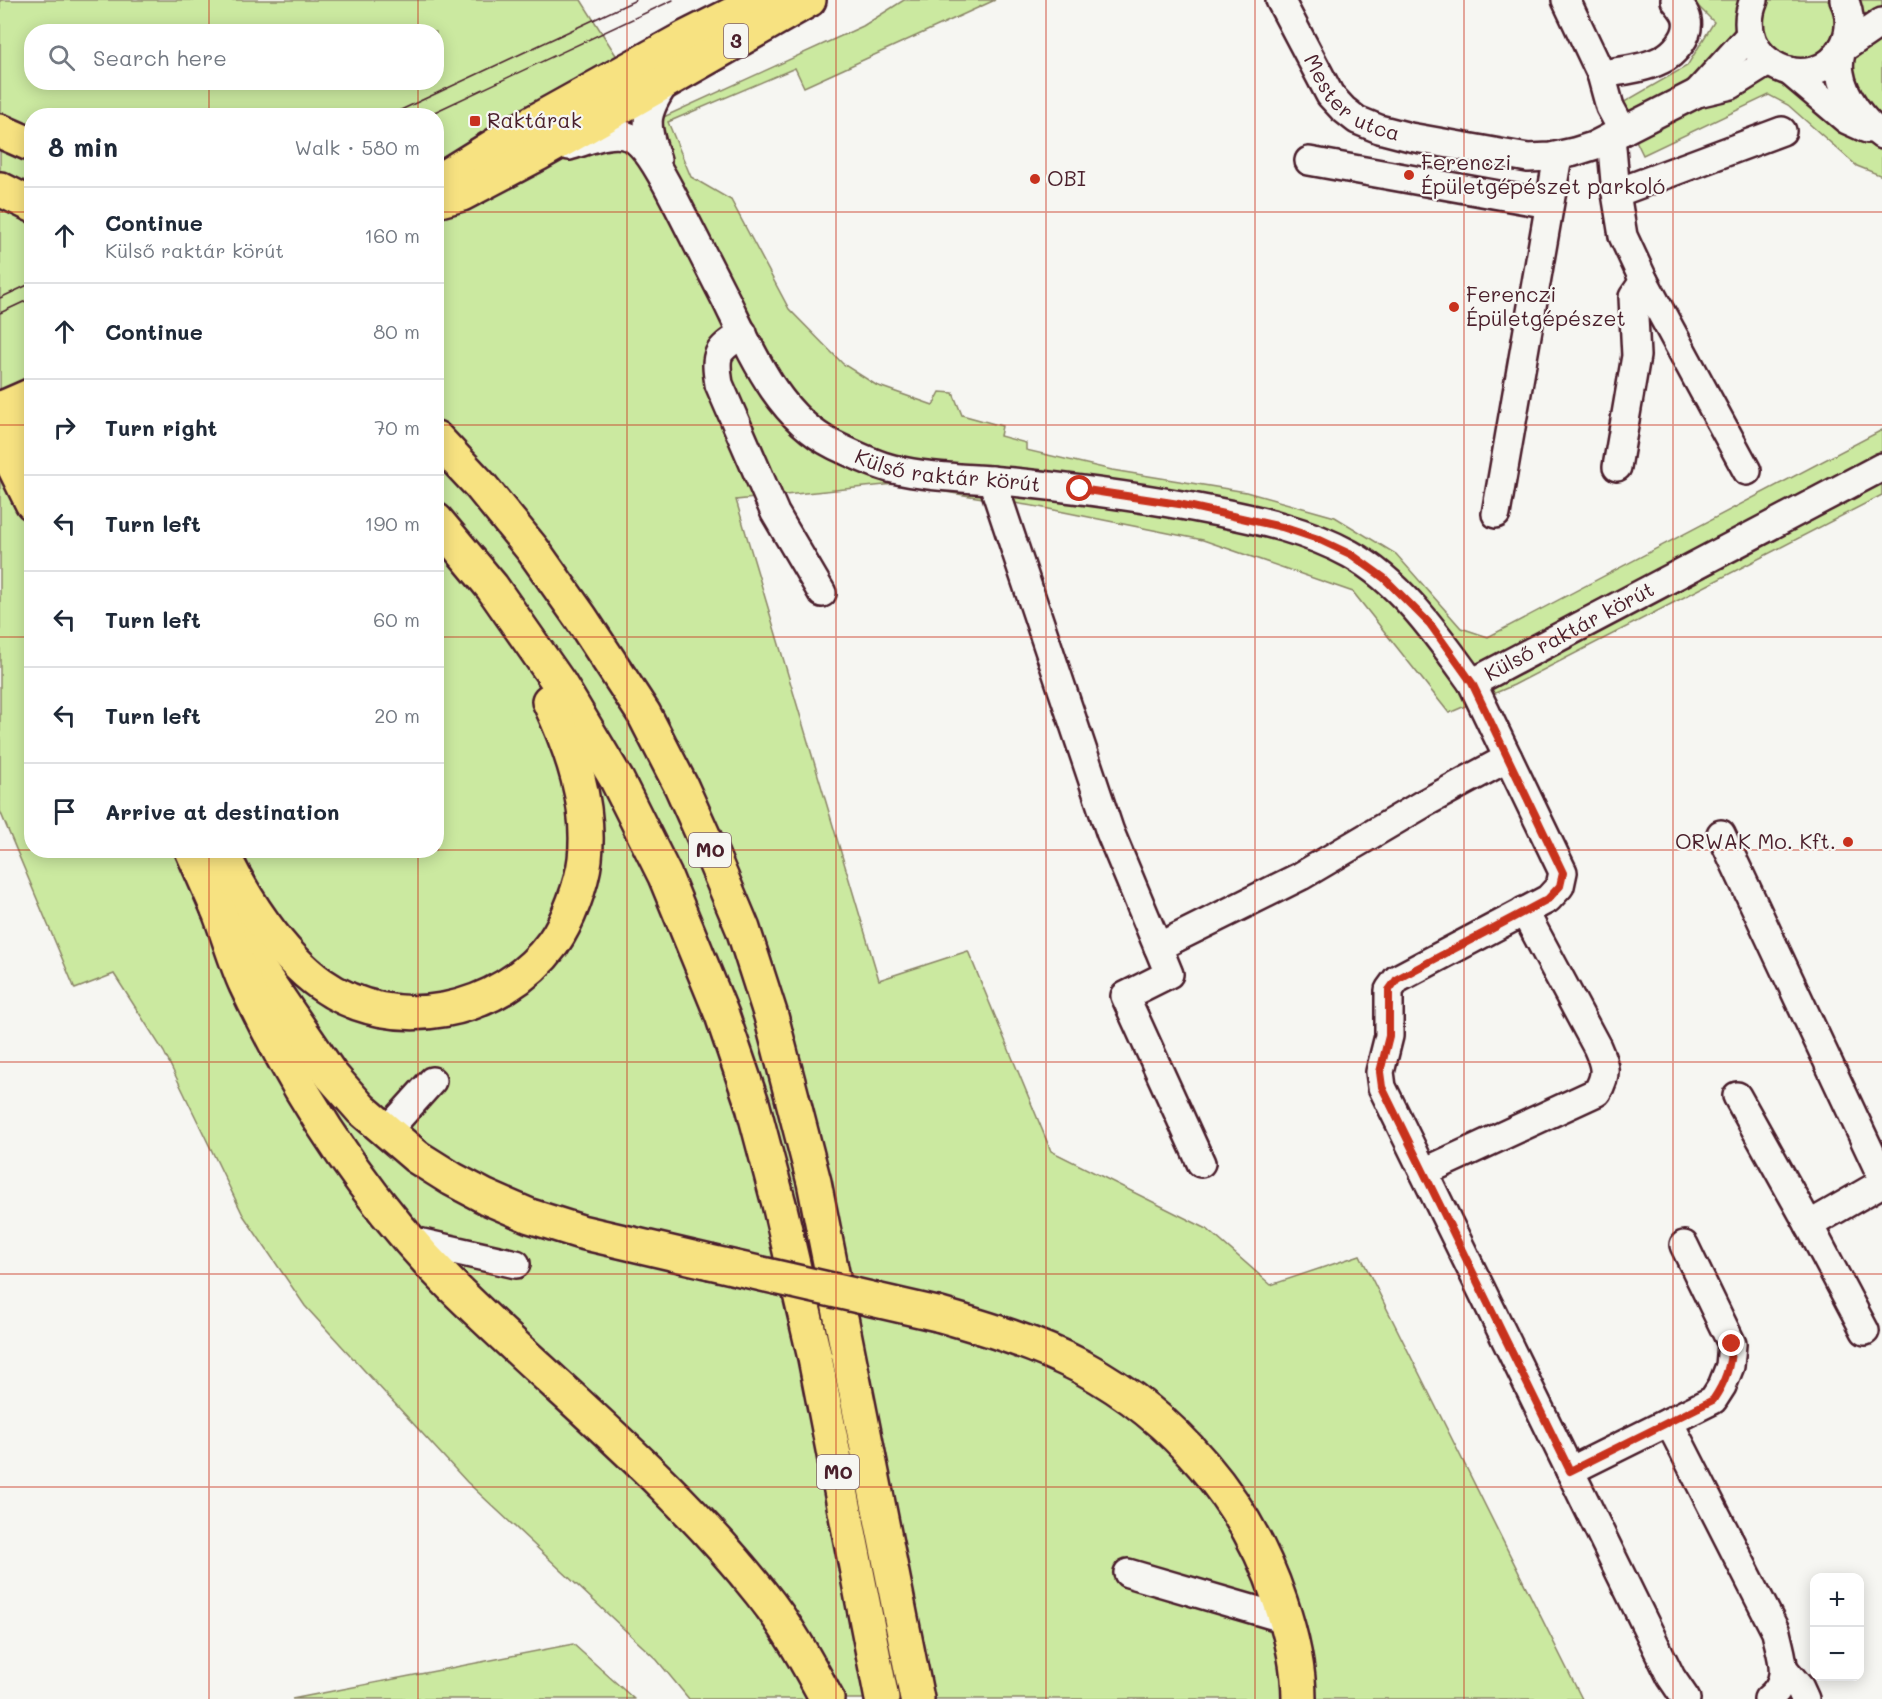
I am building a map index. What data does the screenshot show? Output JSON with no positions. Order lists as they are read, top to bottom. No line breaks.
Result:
{"streets":{"main road":["3","M0"],"street":["Mester utca","Külső raktár körút"]},"crossings":[["3","Külső raktár körút"]],"places":{"transit":["Raktárak"],"other":["Ferenczi Épületgépészet parkoló","OBI","Ferenczi Épületgépészet","ORWAK Mo. Kft."]},"page":{"search":"Search here","heading":["8 min","Walk · 580 m"],"list":[["Continue","Külső raktár körút","160 m"],["Continue","80 m"],["Turn right","70 m"],["Turn left","190 m"],["Turn left","60 m"],["Turn left","20 m"],"Arrive at destination"],"map_buttons":["+","−"]}}
